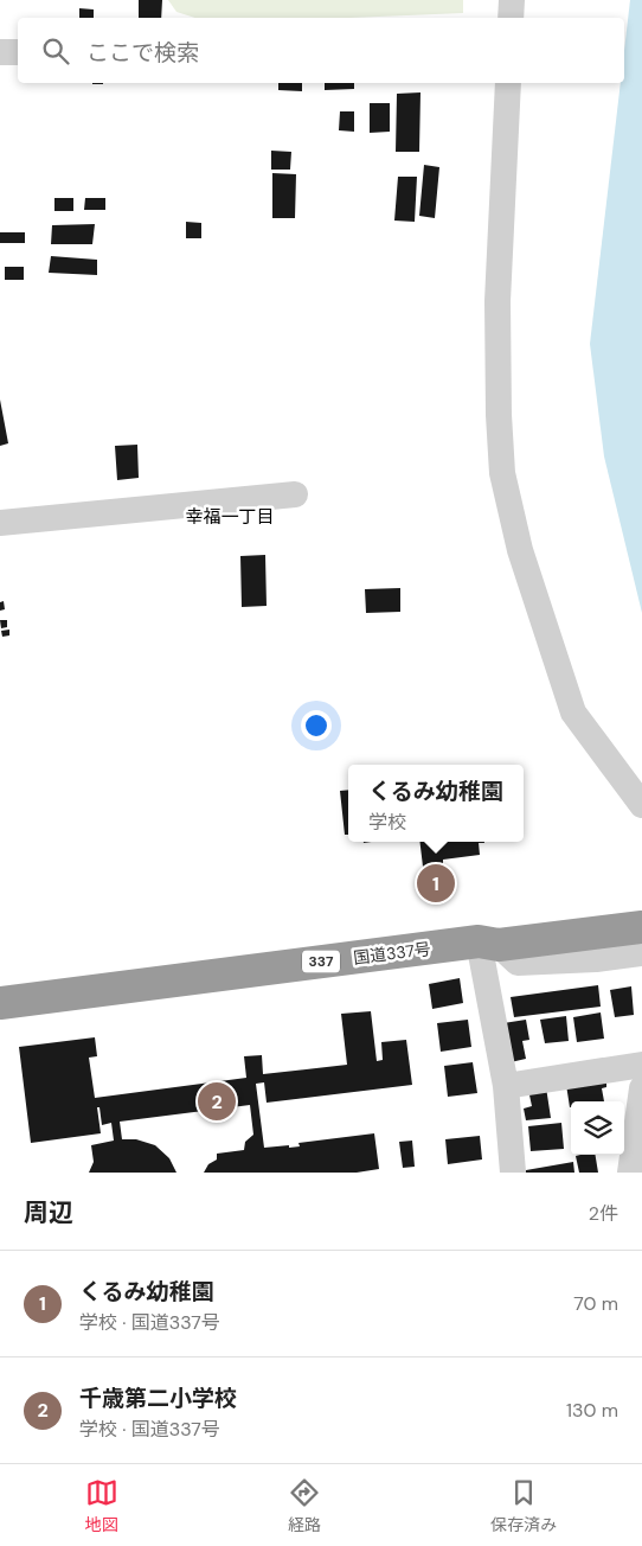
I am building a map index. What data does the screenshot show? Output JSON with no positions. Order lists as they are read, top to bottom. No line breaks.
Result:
{"streets":{"highway":["国道337号","337"]},"districts":["幸福一丁目"],"page":{"search":"ここで検索","popup":["くるみ幼稚園","学校"],"pins":["1","2"],"heading":["周辺","2件"],"list":[{"mark":"1","name":"くるみ幼稚園","note":"学校 · 国道337号","value":"70 m"},{"mark":"2","name":"千歳第二小学校","note":"学校 · 国道337号","value":"130 m"}],"nav":["地図","経路","保存済み"]}}
